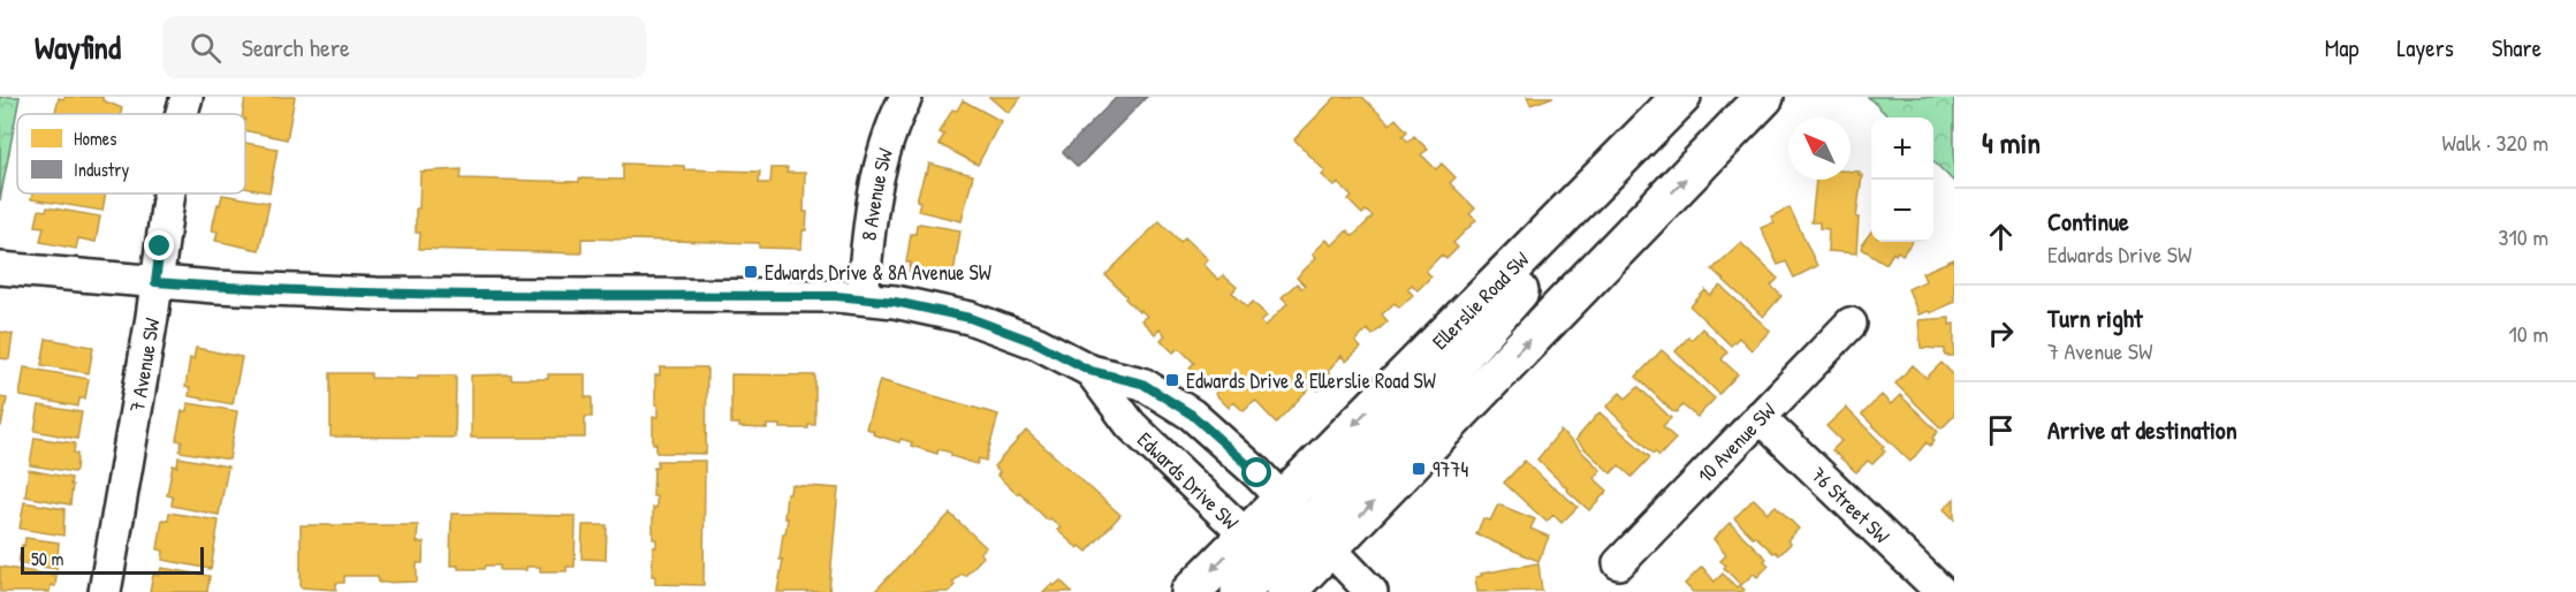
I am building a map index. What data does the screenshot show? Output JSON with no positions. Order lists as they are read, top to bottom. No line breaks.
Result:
{"streets":{"main road":["Ellerslie Road SW"],"street":["8 Avenue SW","7 Avenue SW","10 Avenue SW","Edwards Drive SW","76 Street SW"]},"crossings":[["8 Avenue SW","Edwards Drive SW"],["Ellerslie Road SW","Edwards Drive SW"],["7 Avenue SW","Edwards Drive SW"],["10 Avenue SW","76 Street SW"]],"places":{"transit":["Edwards Drive & 8A Avenue SW","Edwards Drive & Ellerslie Road SW","9774"]},"legend":["Homes","Industry"],"scale_bar":"50 m","north":"top left","page":{"header":"Wayfind","search":"Search here","nav":["Map","Layers","Share"],"heading":["4 min","Walk · 320 m"],"map_buttons":["+","−"],"list":[["Continue","Edwards Drive SW","310 m"],["Turn right","7 Avenue SW","10 m"],"Arrive at destination"],"scale":"50 m"}}
